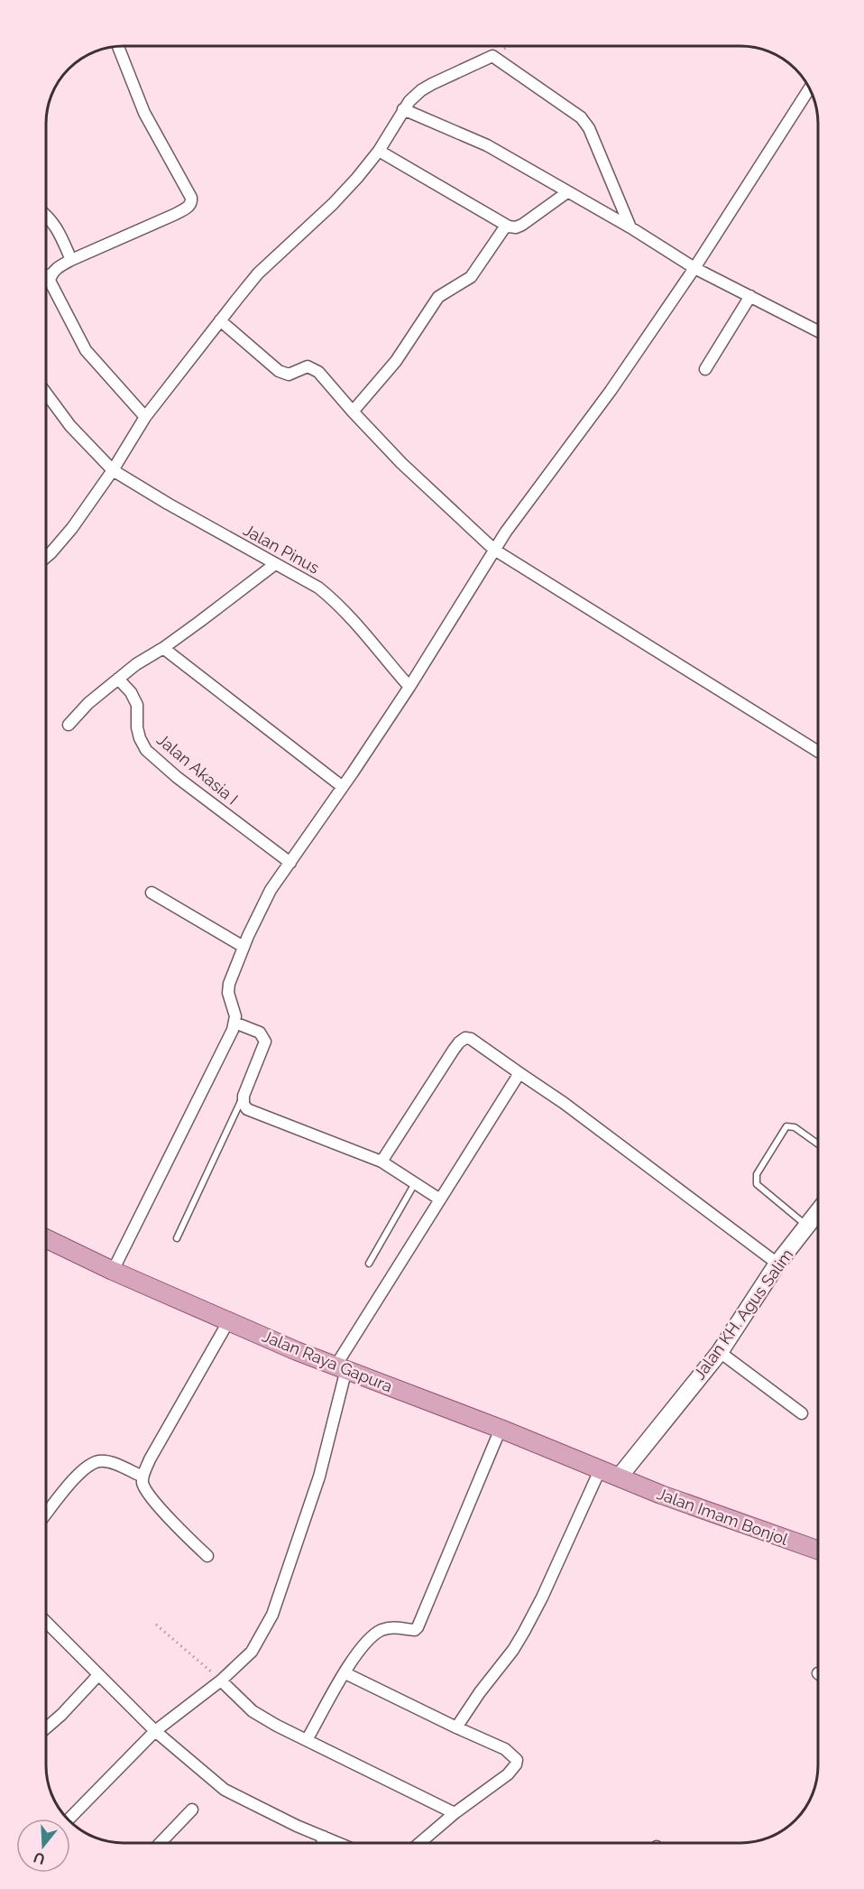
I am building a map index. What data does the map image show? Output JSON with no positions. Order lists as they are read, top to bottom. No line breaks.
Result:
{"streets":{"main road":["Jalan KH. Agus Salim","Jalan Raya Gapura","Jalan Imam Bonjol"],"street":["Jalan Pinus","Jalan Akasia I"]},"crossings":[["Jalan KH. Agus Salim","Jalan Raya Gapura"],["Jalan KH. Agus Salim","Jalan Imam Bonjol"],["Jalan Raya Gapura","Jalan Imam Bonjol"]],"north":"bottom"}
